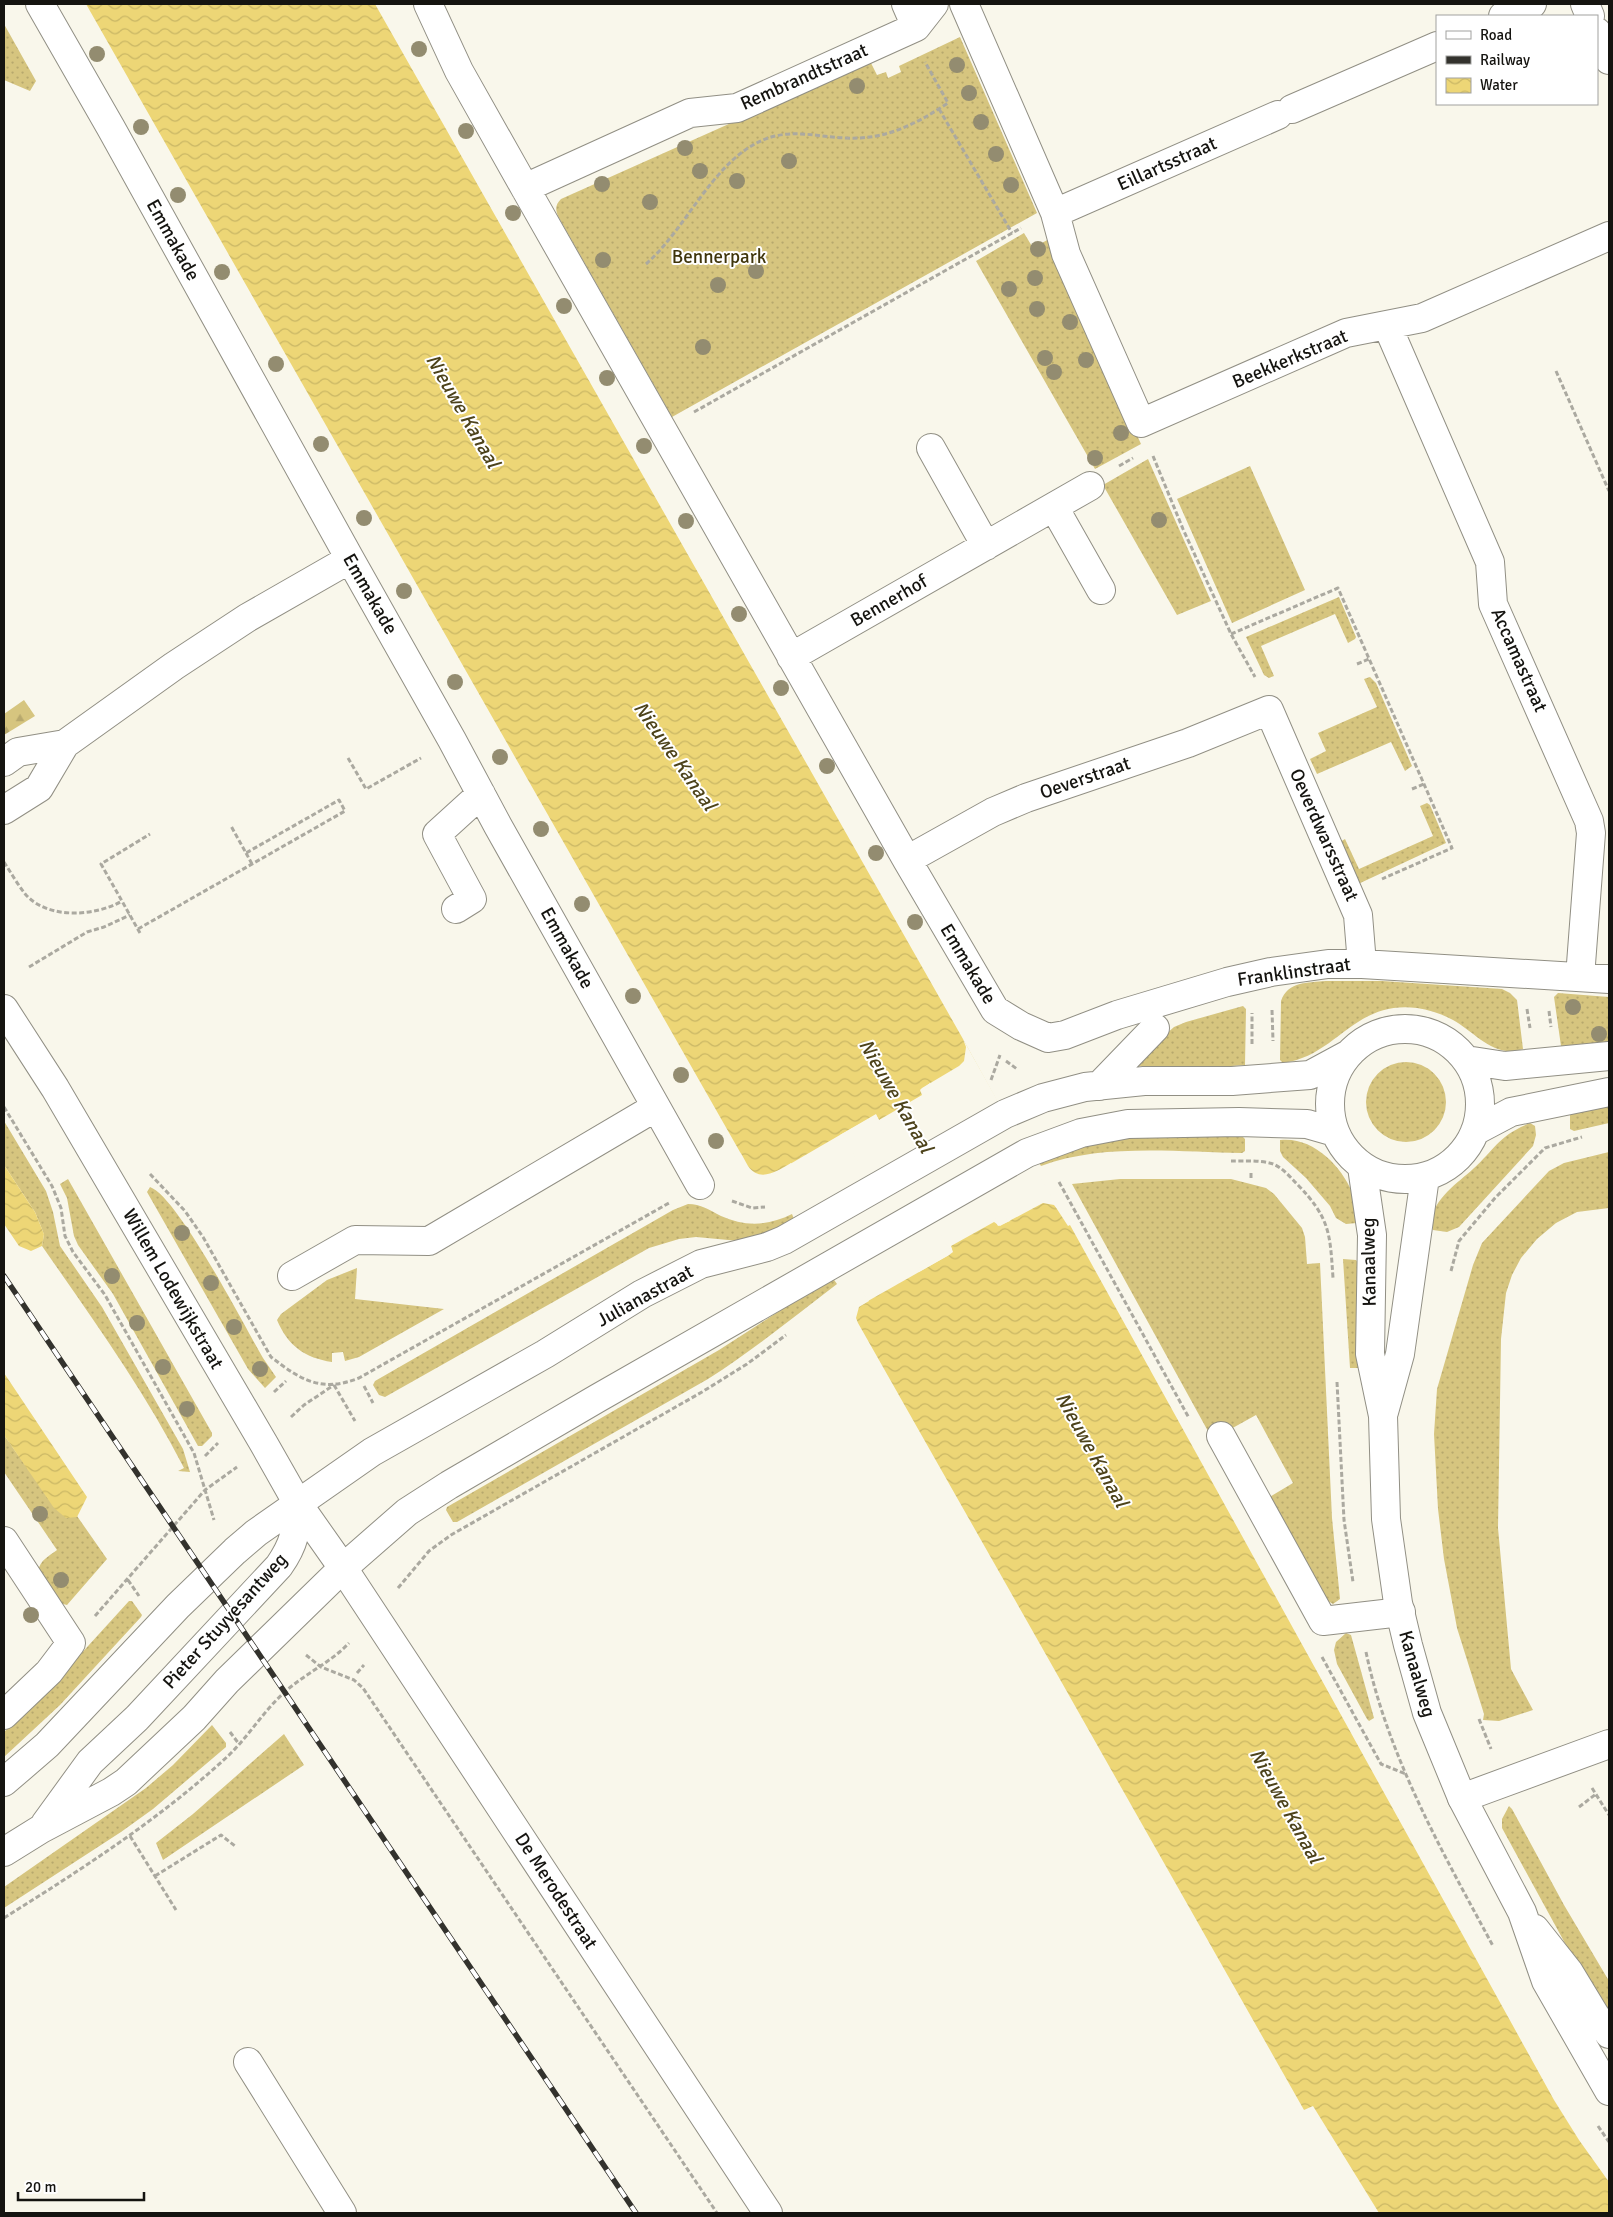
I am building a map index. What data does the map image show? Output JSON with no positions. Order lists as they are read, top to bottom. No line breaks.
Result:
{"streets":{"street":["Rembrandtstraat","Eillartsstraat","Emmakade","Beekkerkstraat","Bennerhof","Accamastraat","Oeverstraat","Oeverdwarsstraat","Franklinstraat","Kanaalweg","Willem Lodewijkstraat","Julianastraat","Pieter Stuyvesantweg","De Merodestraat"]},"crossings":[["Rembrandtstraat","Emmakade"],["Emmakade","Bennerhof"],["Emmakade","Oeverstraat"],["Emmakade","Franklinstraat"],["Beekkerkstraat","Accamastraat"],["Accamastraat","Franklinstraat"],["Oeverstraat","Oeverdwarsstraat"],["Oeverdwarsstraat","Franklinstraat"],["Willem Lodewijkstraat","Julianastraat"],["Willem Lodewijkstraat","Pieter Stuyvesantweg"],["Willem Lodewijkstraat","De Merodestraat"],["Julianastraat","Pieter Stuyvesantweg"],["Pieter Stuyvesantweg","De Merodestraat"]],"water":["Nieuwe Kanaal"],"parks":["Bennerpark"],"legend":["Road","Railway","Water"],"scale_bar":"20 m"}
